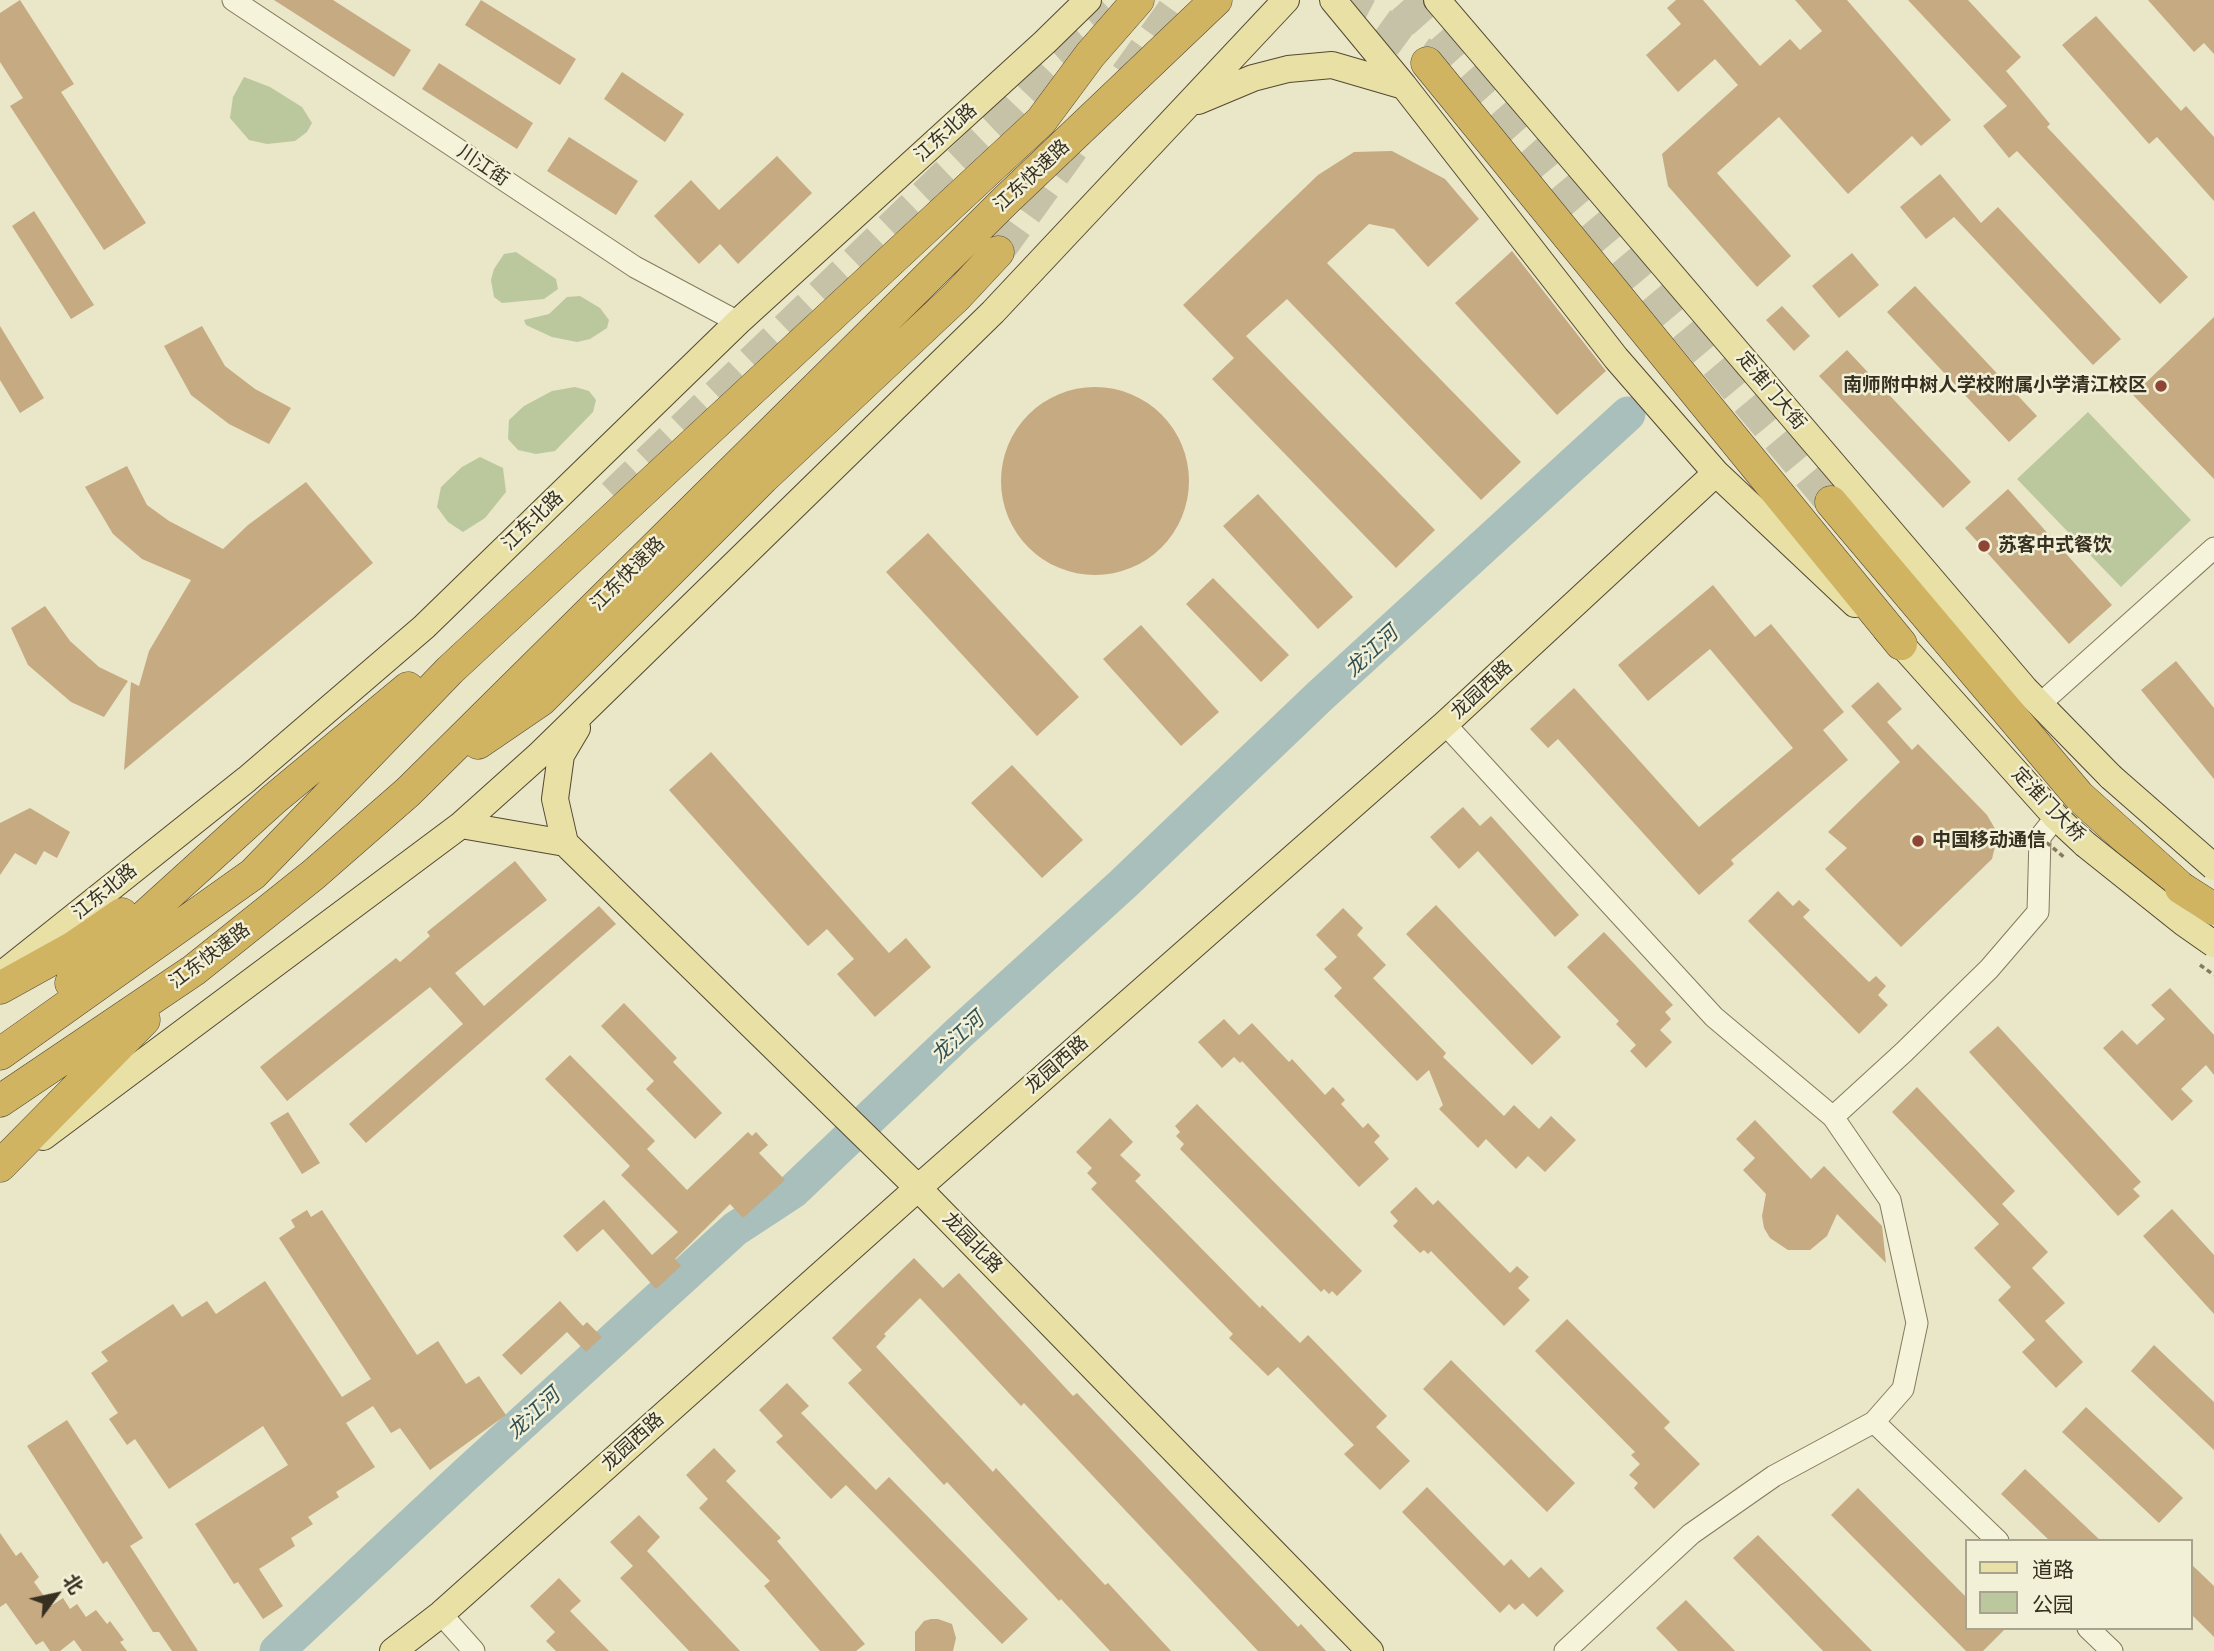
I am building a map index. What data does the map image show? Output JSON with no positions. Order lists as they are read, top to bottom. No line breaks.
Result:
{"streets":{"highway":["江东快速路"],"main road":["江东北路","定淮门大街","龙园西路","定淮门大桥","龙园北路"],"street":["川江街"]},"crossings":[["江东北路","川江街"],["龙园西路","龙园北路"]],"water":["龙江河"],"places":["南师附中树人学校附属小学清江校区","苏客中式餐饮","中国移动通信"],"legend":["道路","公园"],"north":"top right"}
